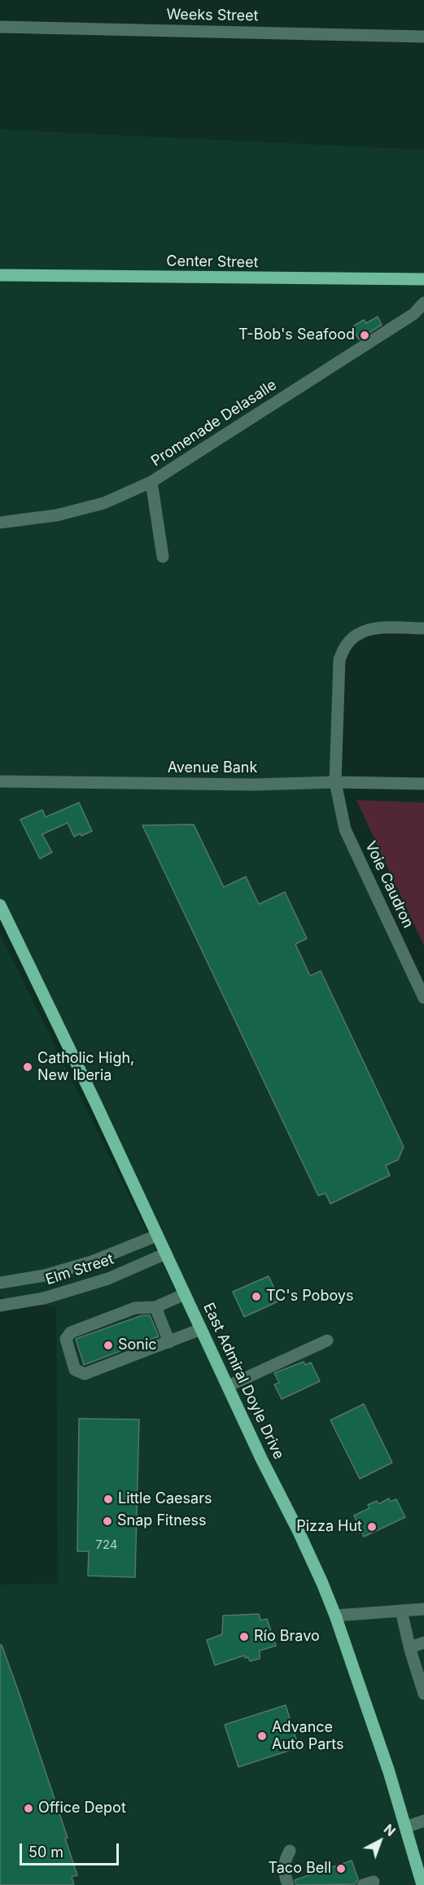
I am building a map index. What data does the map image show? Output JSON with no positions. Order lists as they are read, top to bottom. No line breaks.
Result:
{"streets":{"main road":["Center Street","East Admiral Doyle Drive"],"street":["Weeks Street","Promenade Delasalle","Avenue Bank","Voie Caudron","Elm Street"]},"crossings":[["Avenue Bank","Voie Caudron"],["Elm Street","East Admiral Doyle Drive"]],"places":["T-Bob's Seafood","Catholic High, New Iberia","TC's Poboys","Sonic","Little Caesars","Snap Fitness","Pizza Hut","Río Bravo","Advance Auto Parts","Office Depot","Taco Bell"],"house_numbers":["724"],"scale_bar":"50 m","north":"top right"}
